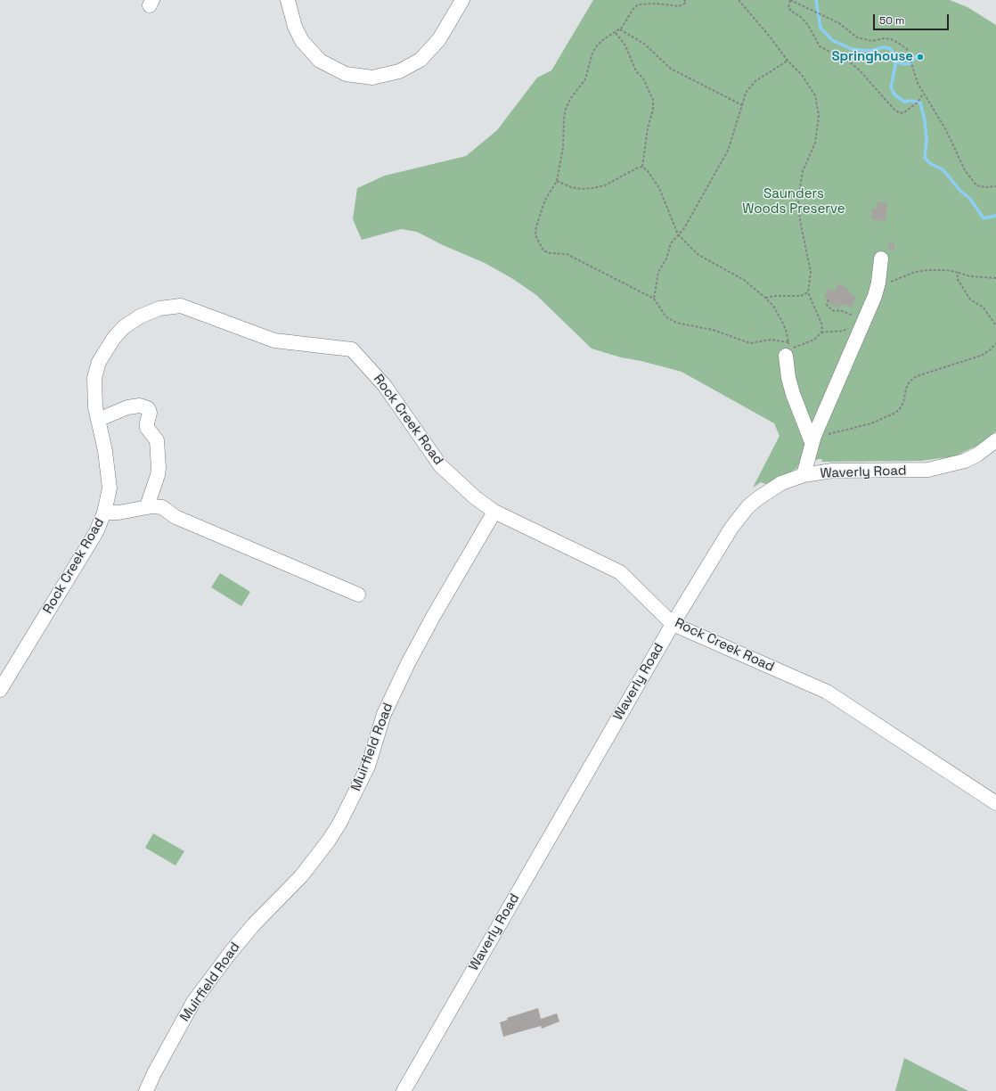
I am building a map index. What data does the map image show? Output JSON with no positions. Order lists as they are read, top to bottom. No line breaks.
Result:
{"streets":{"street":["Rock Creek Road","Waverly Road","Muirfield Road"]},"crossings":[["Rock Creek Road","Waverly Road"],["Rock Creek Road","Muirfield Road"]],"parks":["Saunders Woods Preserve"],"places":["Springhouse"],"scale_bar":"50 m"}
